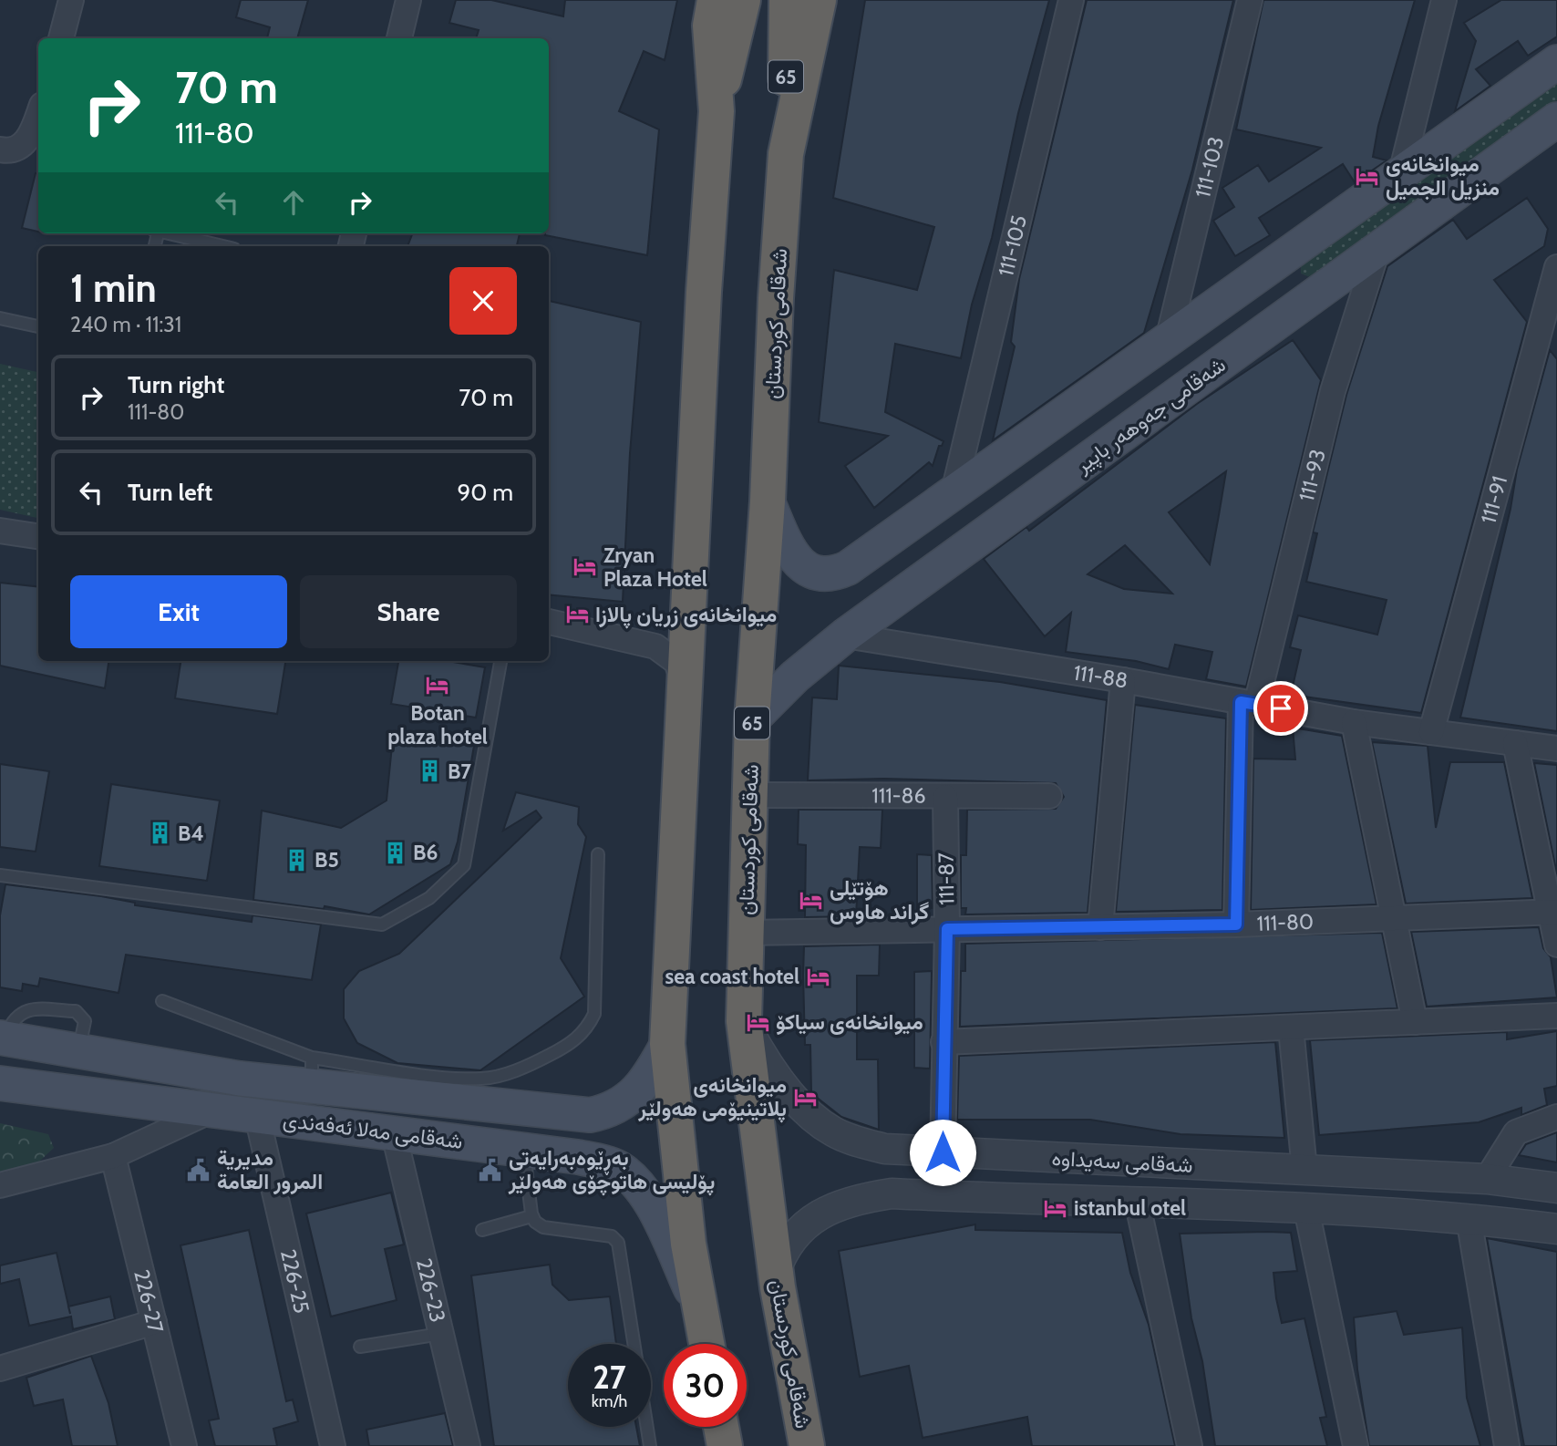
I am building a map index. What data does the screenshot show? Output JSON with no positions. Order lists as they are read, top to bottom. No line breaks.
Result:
{"streets":{"highway":["65","شەقامی کوردستان"],"main road":["شەقامی جەوهەر باپیر","شەقامی مەلا ئەفەندی"],"street":["111-103","111-105","111-93","111-91","111-88","111-86","111-87","111-80","شەقامی سەیداوە","226-25","226-23","226-27"]},"crossings":[["شەقامی کوردستان","شەقامی جەوهەر باپیر"],["شەقامی کوردستان","111-86"],["شەقامی کوردستان","111-80"],["شەقامی کوردستان","شەقامی سەیداوە"],["شەقامی جەوهەر باپیر","111-93"],["شەقامی جەوهەر باپیر","111-88"],["111-93","111-88"],["111-93","111-80"],["111-91","111-88"],["111-86","111-87"],["111-87","111-80"],["111-87","شەقامی سەیداوە"],["شەقامی مەلا ئەفەندی","226-25"],["شەقامی مەلا ئەفەندی","226-23"]],"places":{"hotel":["میوانخانەی منزیل الجمیل","Zryan Plaza Hotel","میوانخانەی زریان پالازا","Botan plaza hotel","هۆتێلی گراند هاوس","sea coast hotel","میوانخانەی سیاکۆ","میوانخانەی پلاتینیۆمی هەولێر","istanbul otel"],"building":["B7","B4","B6","B5"],"public building":["مديرية المرور العامة","بەڕێوەبەرایەتی پۆلیسی هاتوچۆی هەولێر"]},"page":{"turn":["70 m","111-80"],"heading":["1 min","240 m · 11:31"],"list":[{"name":"Turn right","note":"111-80","value":"70 m"},{"name":"Turn left","value":"90 m"}],"buttons":["Exit","Share"],"speed":"27 km/h","limit":"30"}}
